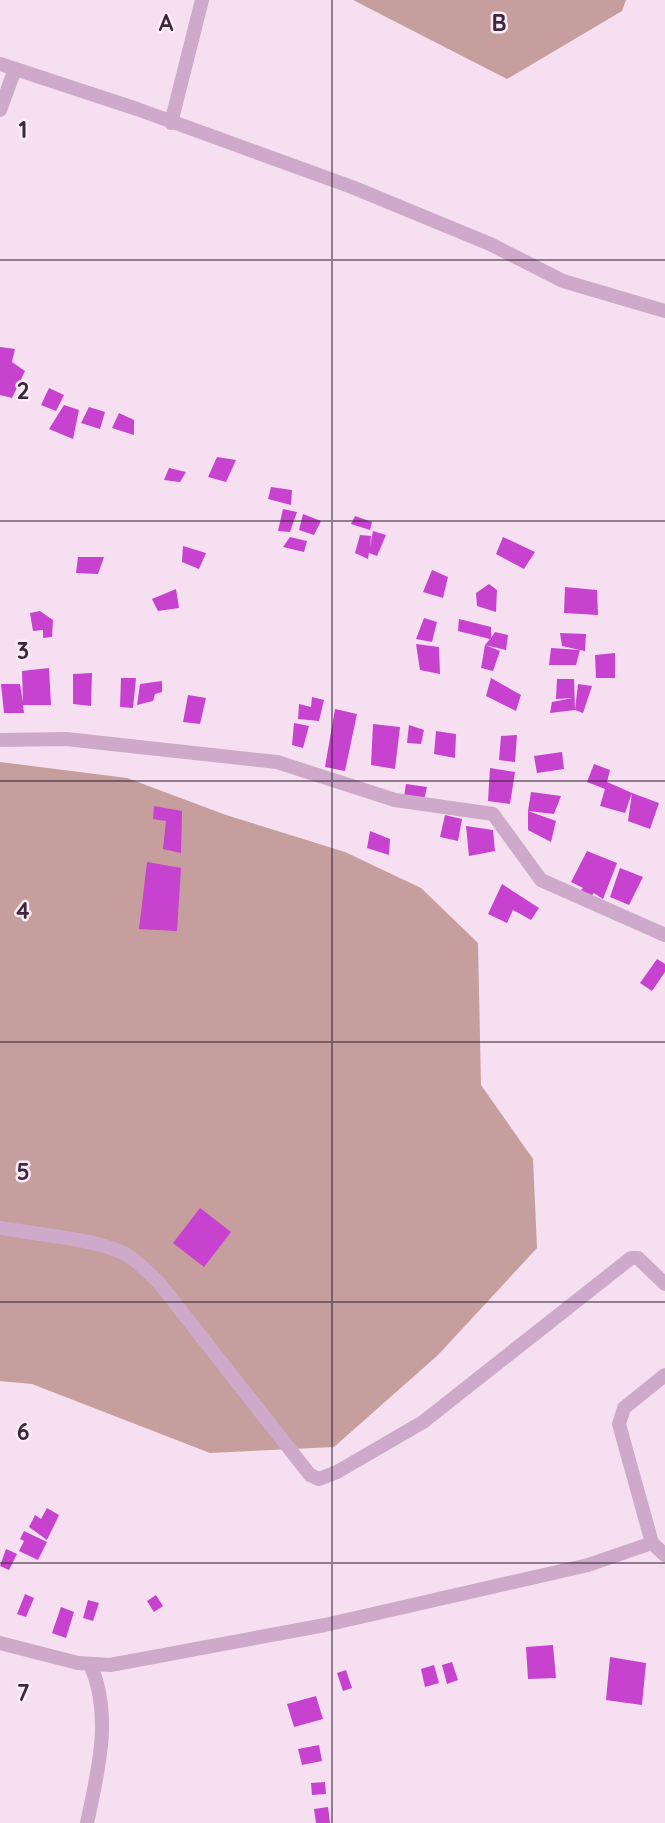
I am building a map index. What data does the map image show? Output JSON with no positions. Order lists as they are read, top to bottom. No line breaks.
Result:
{"grid":{"columns":["A","B"],"rows":["1","2","3","4","5","6","7"]}}
